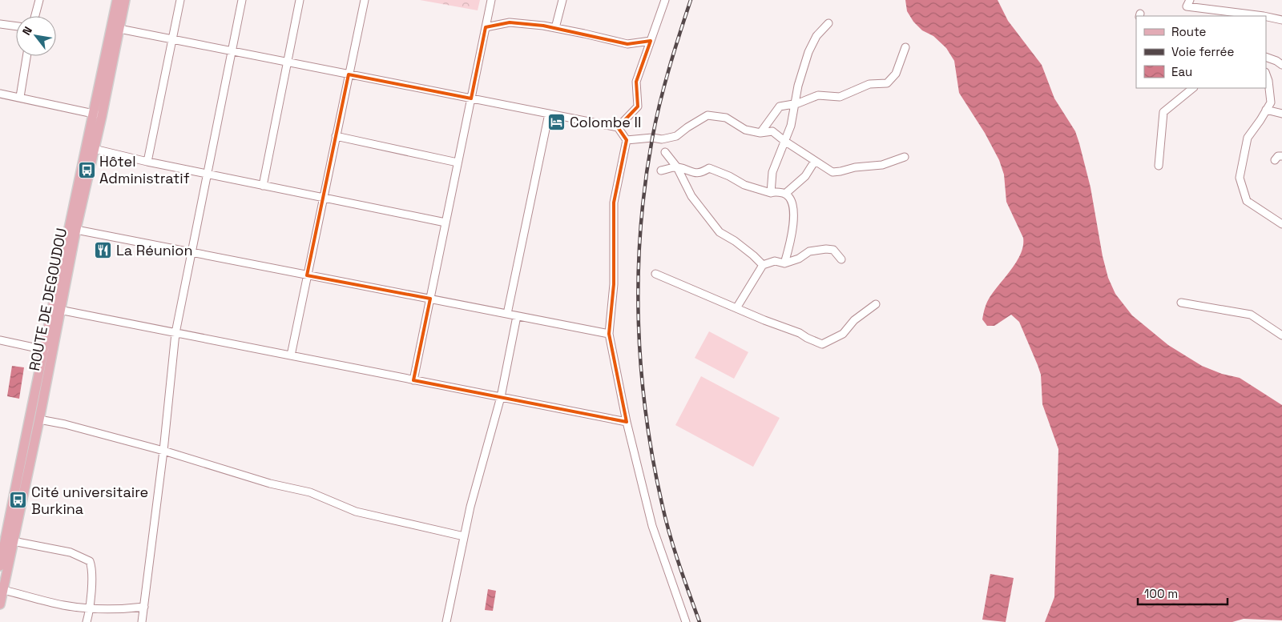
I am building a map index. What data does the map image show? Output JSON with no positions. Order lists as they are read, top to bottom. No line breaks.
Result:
{"streets":{"main road":["ROUTE DE DEGOUDOU"]},"places":{"hotel":["Colombe II"],"bus stop":["Hôtel Administratif","Cité universitaire Burkina"],"restaurant":["La Réunion"]},"legend":["Route","Voie ferrée","Eau"],"scale_bar":"100 m","north":"top left"}
